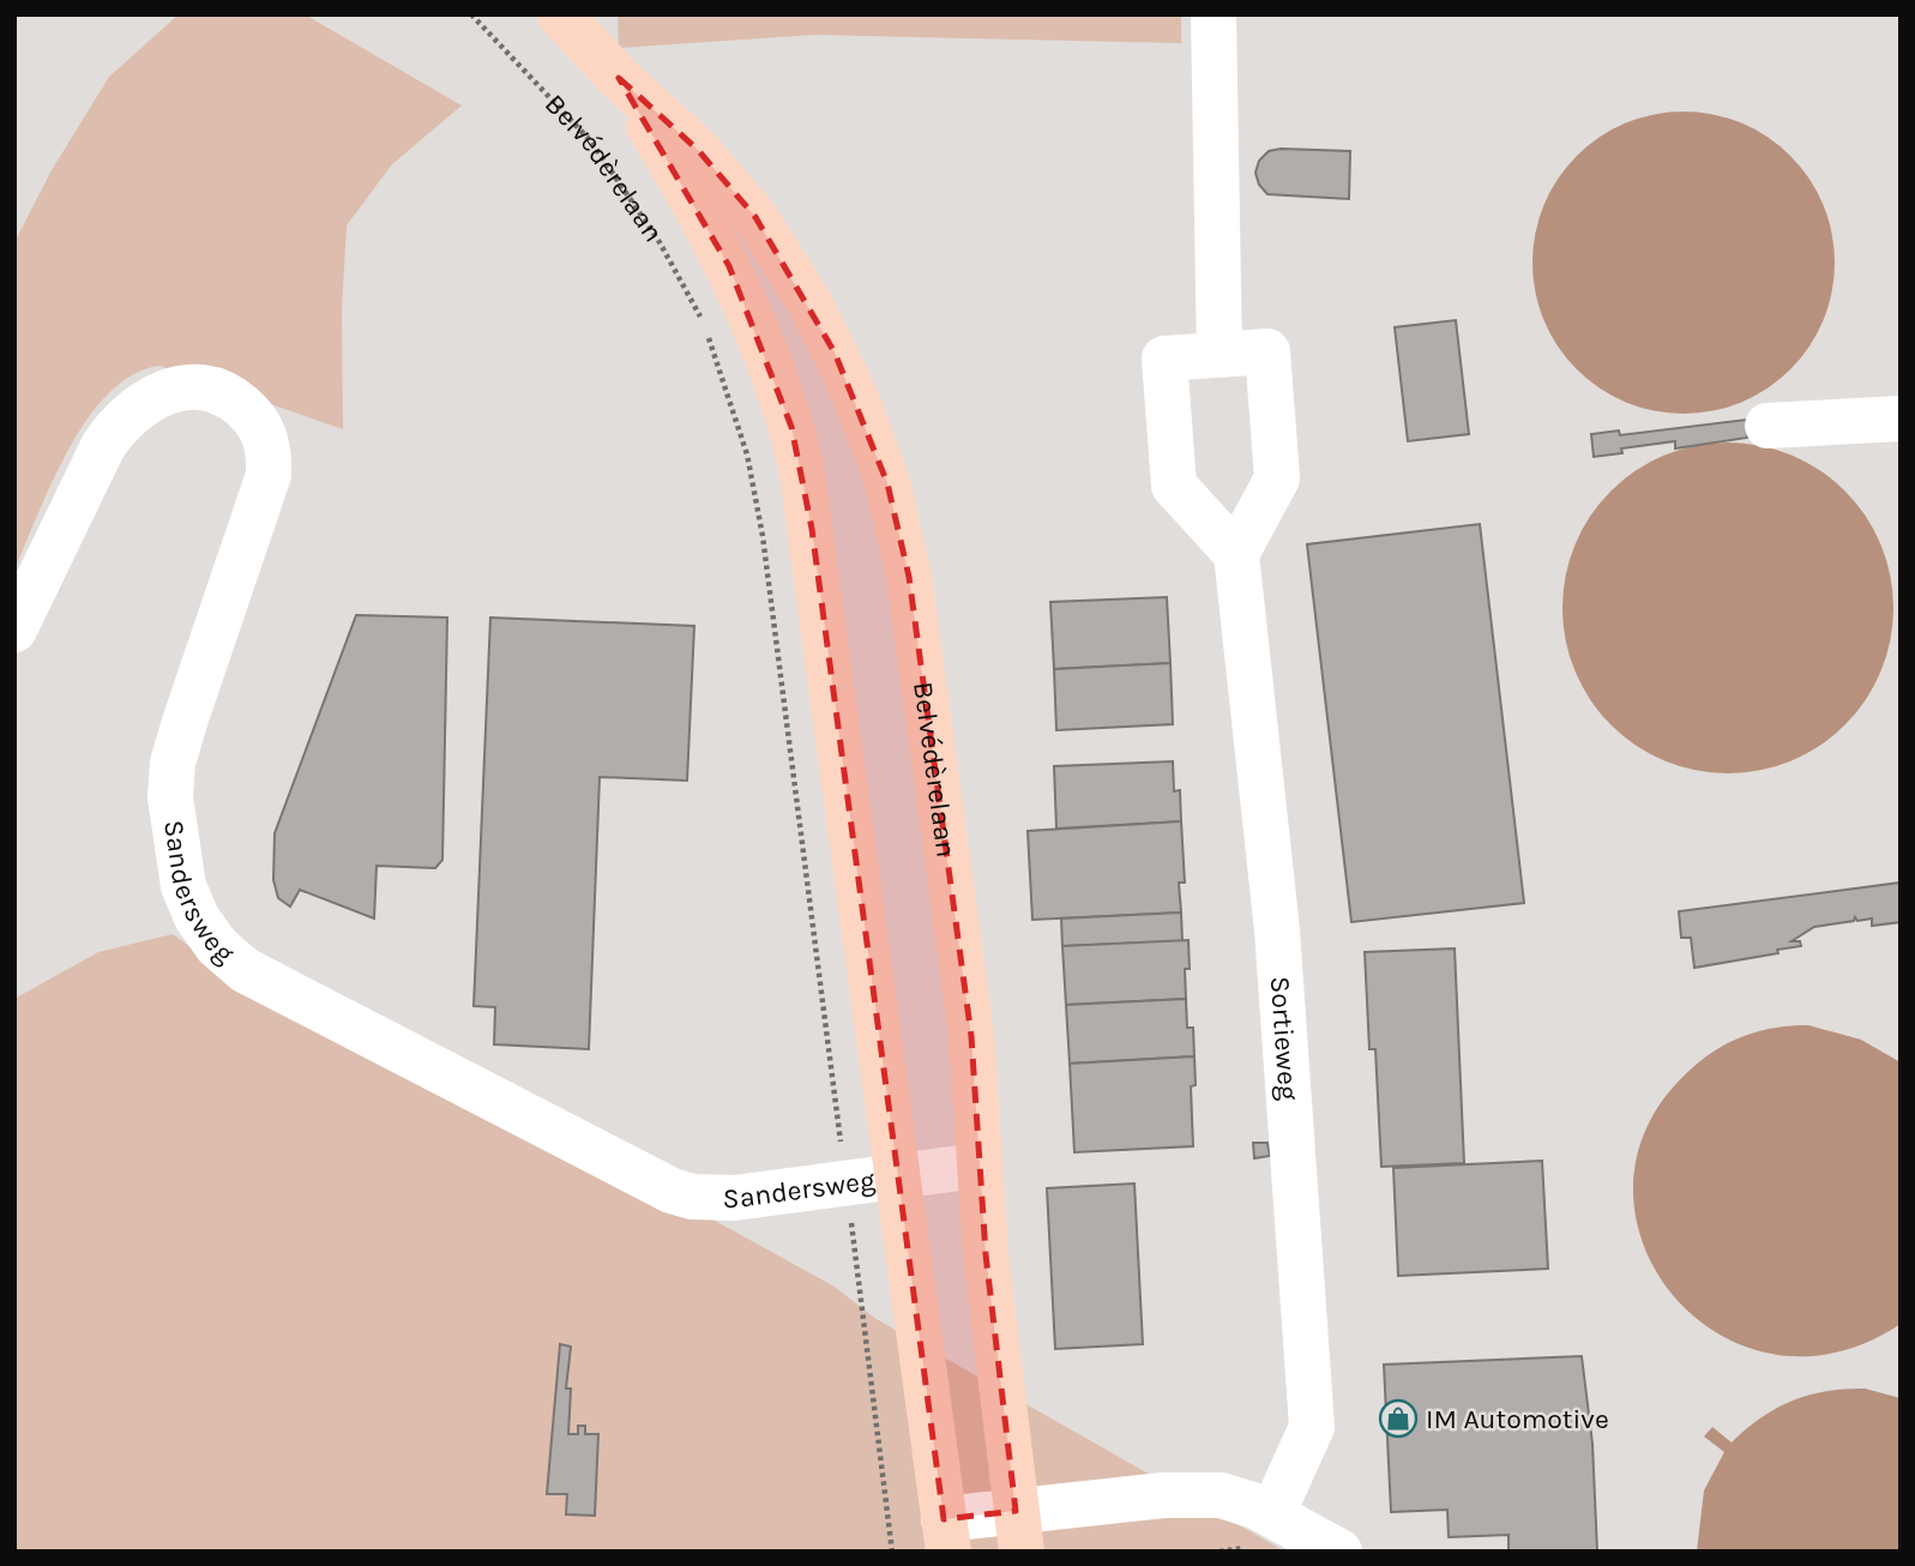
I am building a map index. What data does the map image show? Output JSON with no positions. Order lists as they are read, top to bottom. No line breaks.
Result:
{"streets":{"main road":["Belvédèrelaan"],"street":["Sandersweg","Sortieweg"]},"crossings":[["Belvédèrelaan","Sandersweg"]],"places":{"shop":["IM Automotive"]}}
